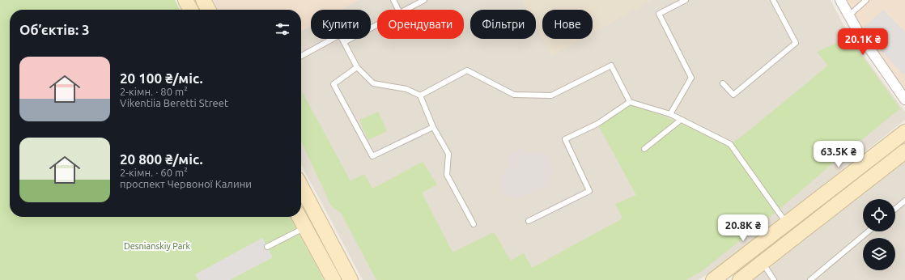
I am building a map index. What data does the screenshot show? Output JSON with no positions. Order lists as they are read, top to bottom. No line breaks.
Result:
{"parks":["Desnianskiy Park"],"page":{"chip":["Купити","Орендувати","Фільтри","Нове"],"heading":"Об’єктів: 3","price":["20.1K ₴","63.5K ₴","20.8K ₴"],"list":[{"name":"20 100 ₴/міс.","note":"2-кімн. · 80 m² · Vikentiia Beretti Street"},{"name":"20 800 ₴/міс.","note":"2-кімн. · 60 m² · проспект Червоної Калини"}]}}
